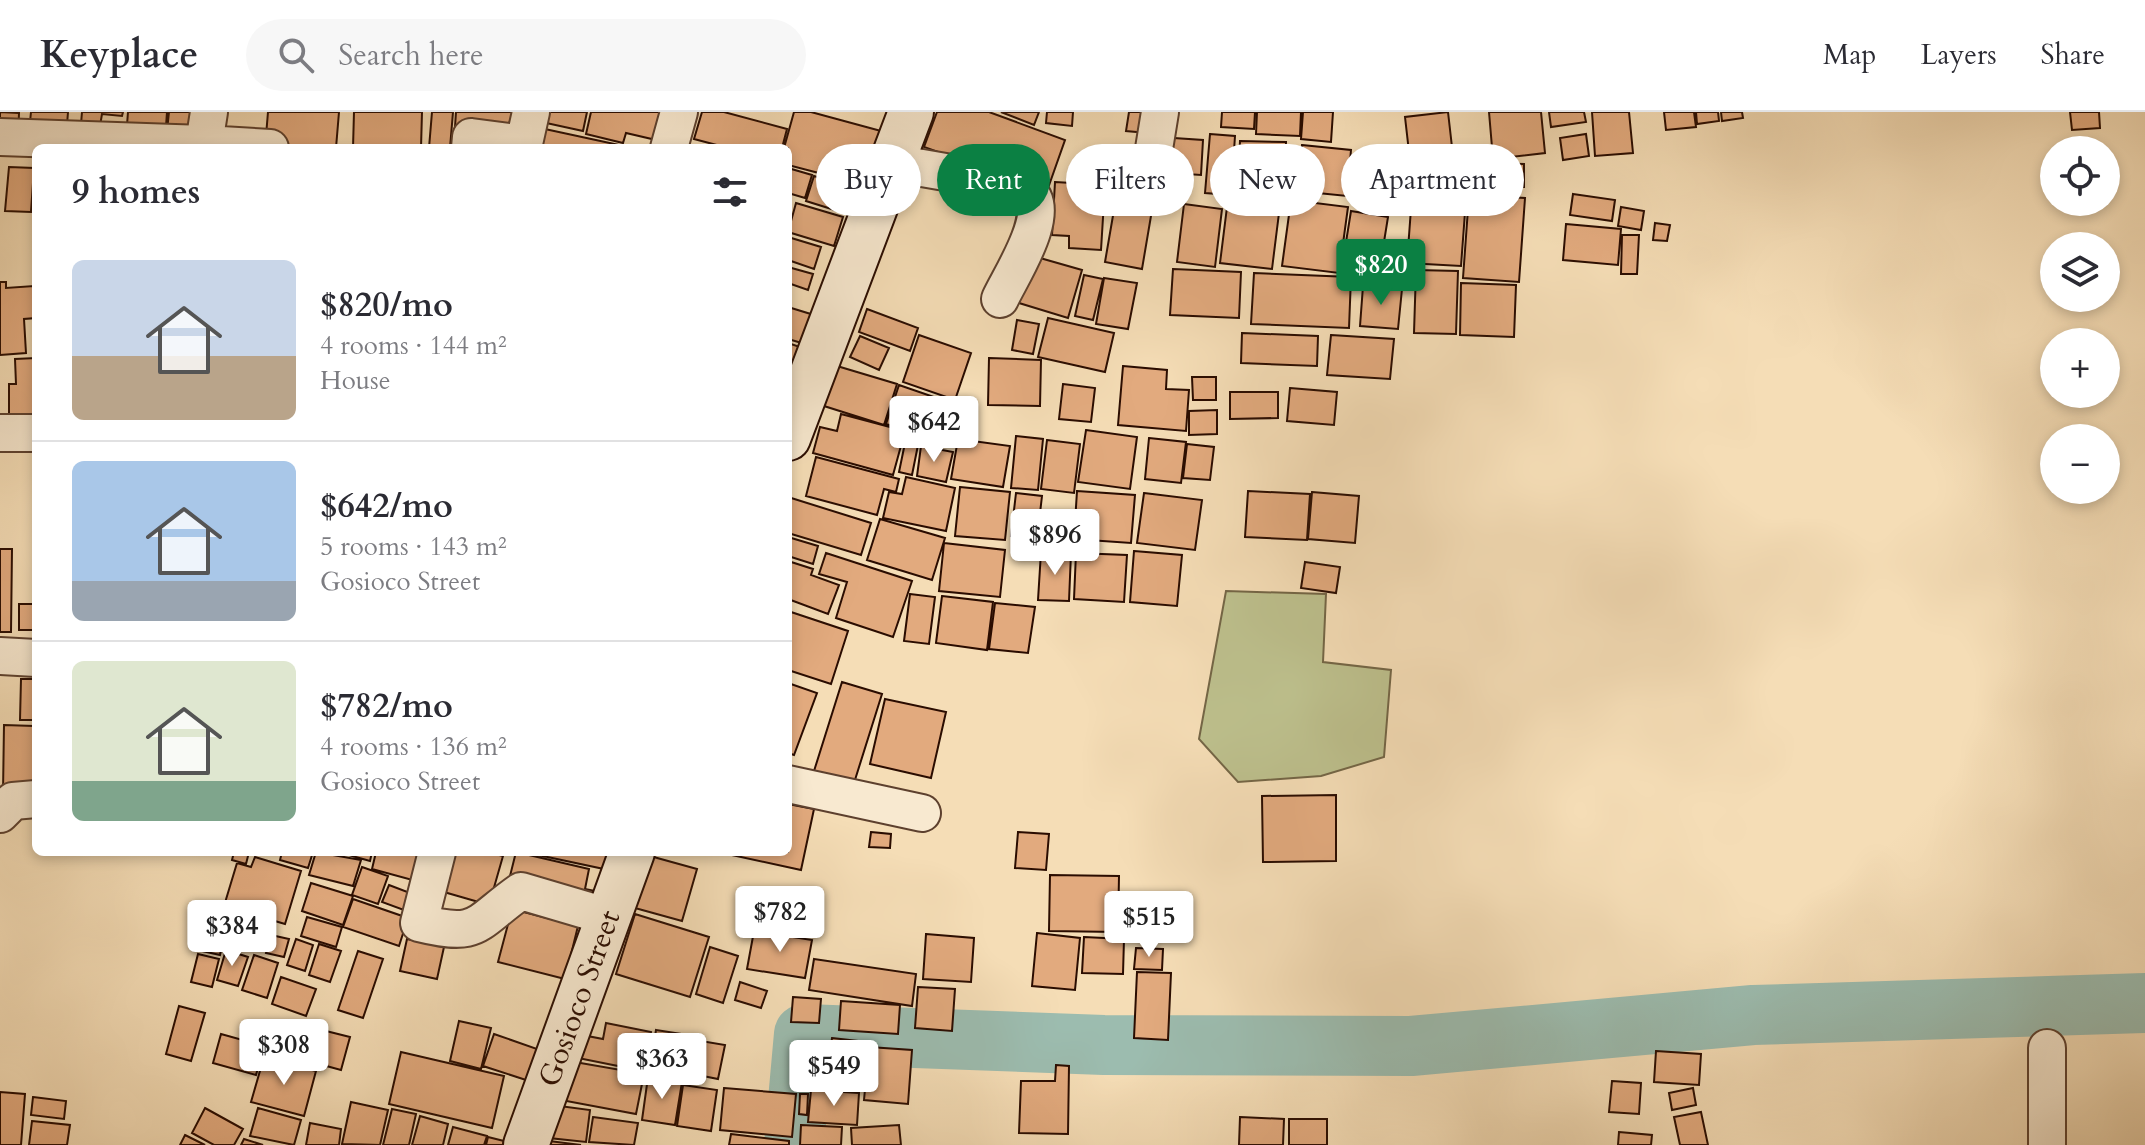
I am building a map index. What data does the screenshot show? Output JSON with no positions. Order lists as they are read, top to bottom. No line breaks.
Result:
{"streets":{"street":["Gosioco Street"]},"page":{"header":"Keyplace","search":"Search here","nav":["Map","Layers","Share"],"map_buttons":["+","−"],"chip":["Buy","Rent","Filters","New","Apartment"],"heading":"9 homes","price":["$820","$642","$896","$782","$515","$384","$308","$363","$549"],"list":[{"name":"$820/mo","note":"4 rooms · 144 m² · House"},{"name":"$642/mo","note":"5 rooms · 143 m² · Gosioco Street"},{"name":"$782/mo","note":"4 rooms · 136 m² · Gosioco Street"}]}}
